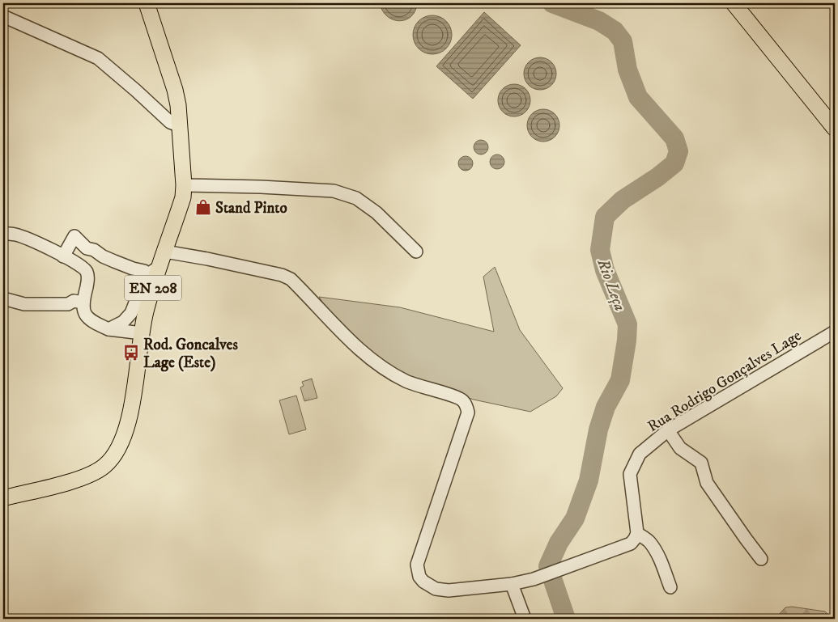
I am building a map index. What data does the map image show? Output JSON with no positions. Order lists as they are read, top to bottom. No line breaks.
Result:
{"streets":{"main road":["EN 208"],"street":["Rua Rodrigo Gonçalves Lage"]},"water":["Rio Leça"],"places":{"shop":["Stand Pinto"],"bus stop":["Rod. Goncalves Lage (Este)"]}}
